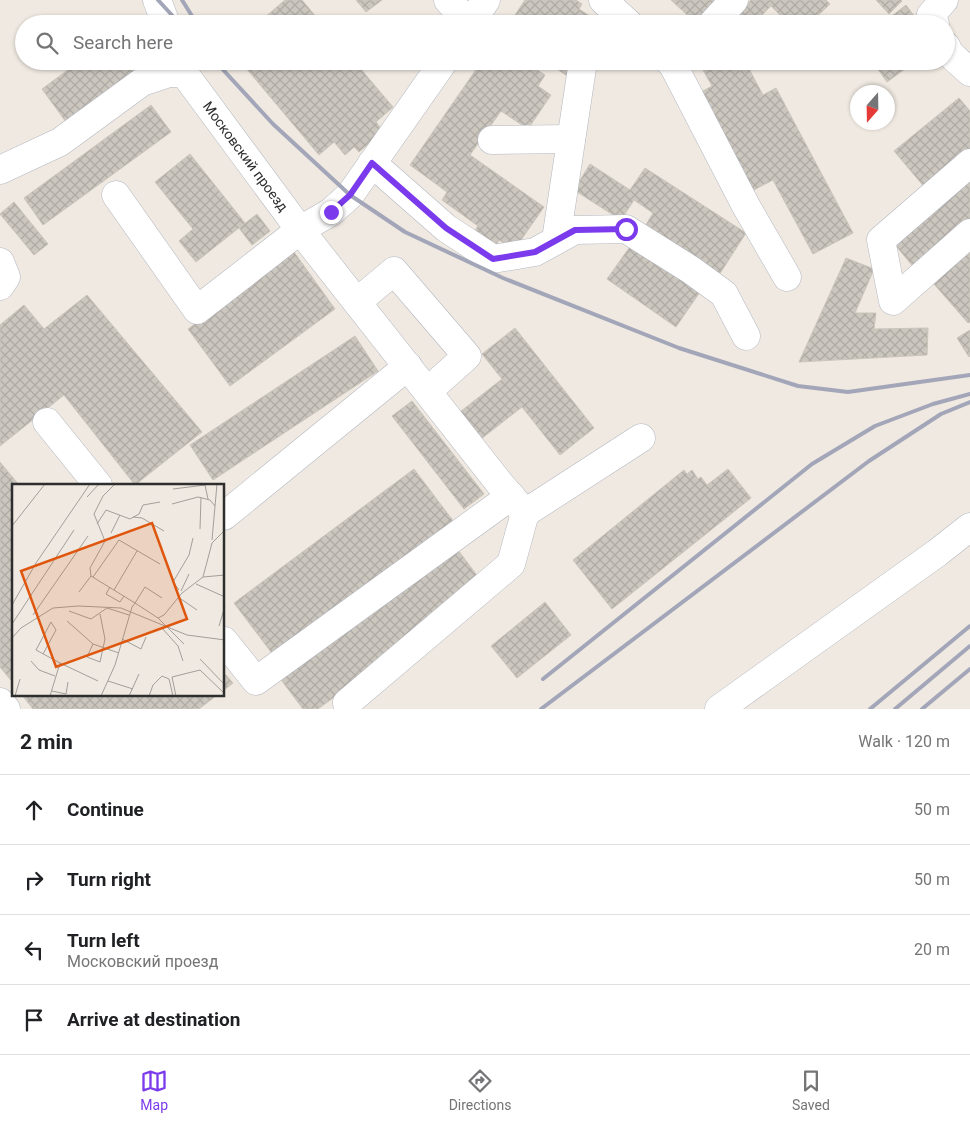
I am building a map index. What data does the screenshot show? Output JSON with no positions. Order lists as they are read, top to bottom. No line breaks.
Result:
{"streets":{"street":["Московский проезд"]},"north":"bottom","page":{"search":"Search here","heading":["2 min","Walk · 120 m"],"list":[["Continue","50 m"],["Turn right","50 m"],["Turn left","Московский проезд","20 m"],"Arrive at destination"],"nav":["Map","Directions","Saved"]}}
